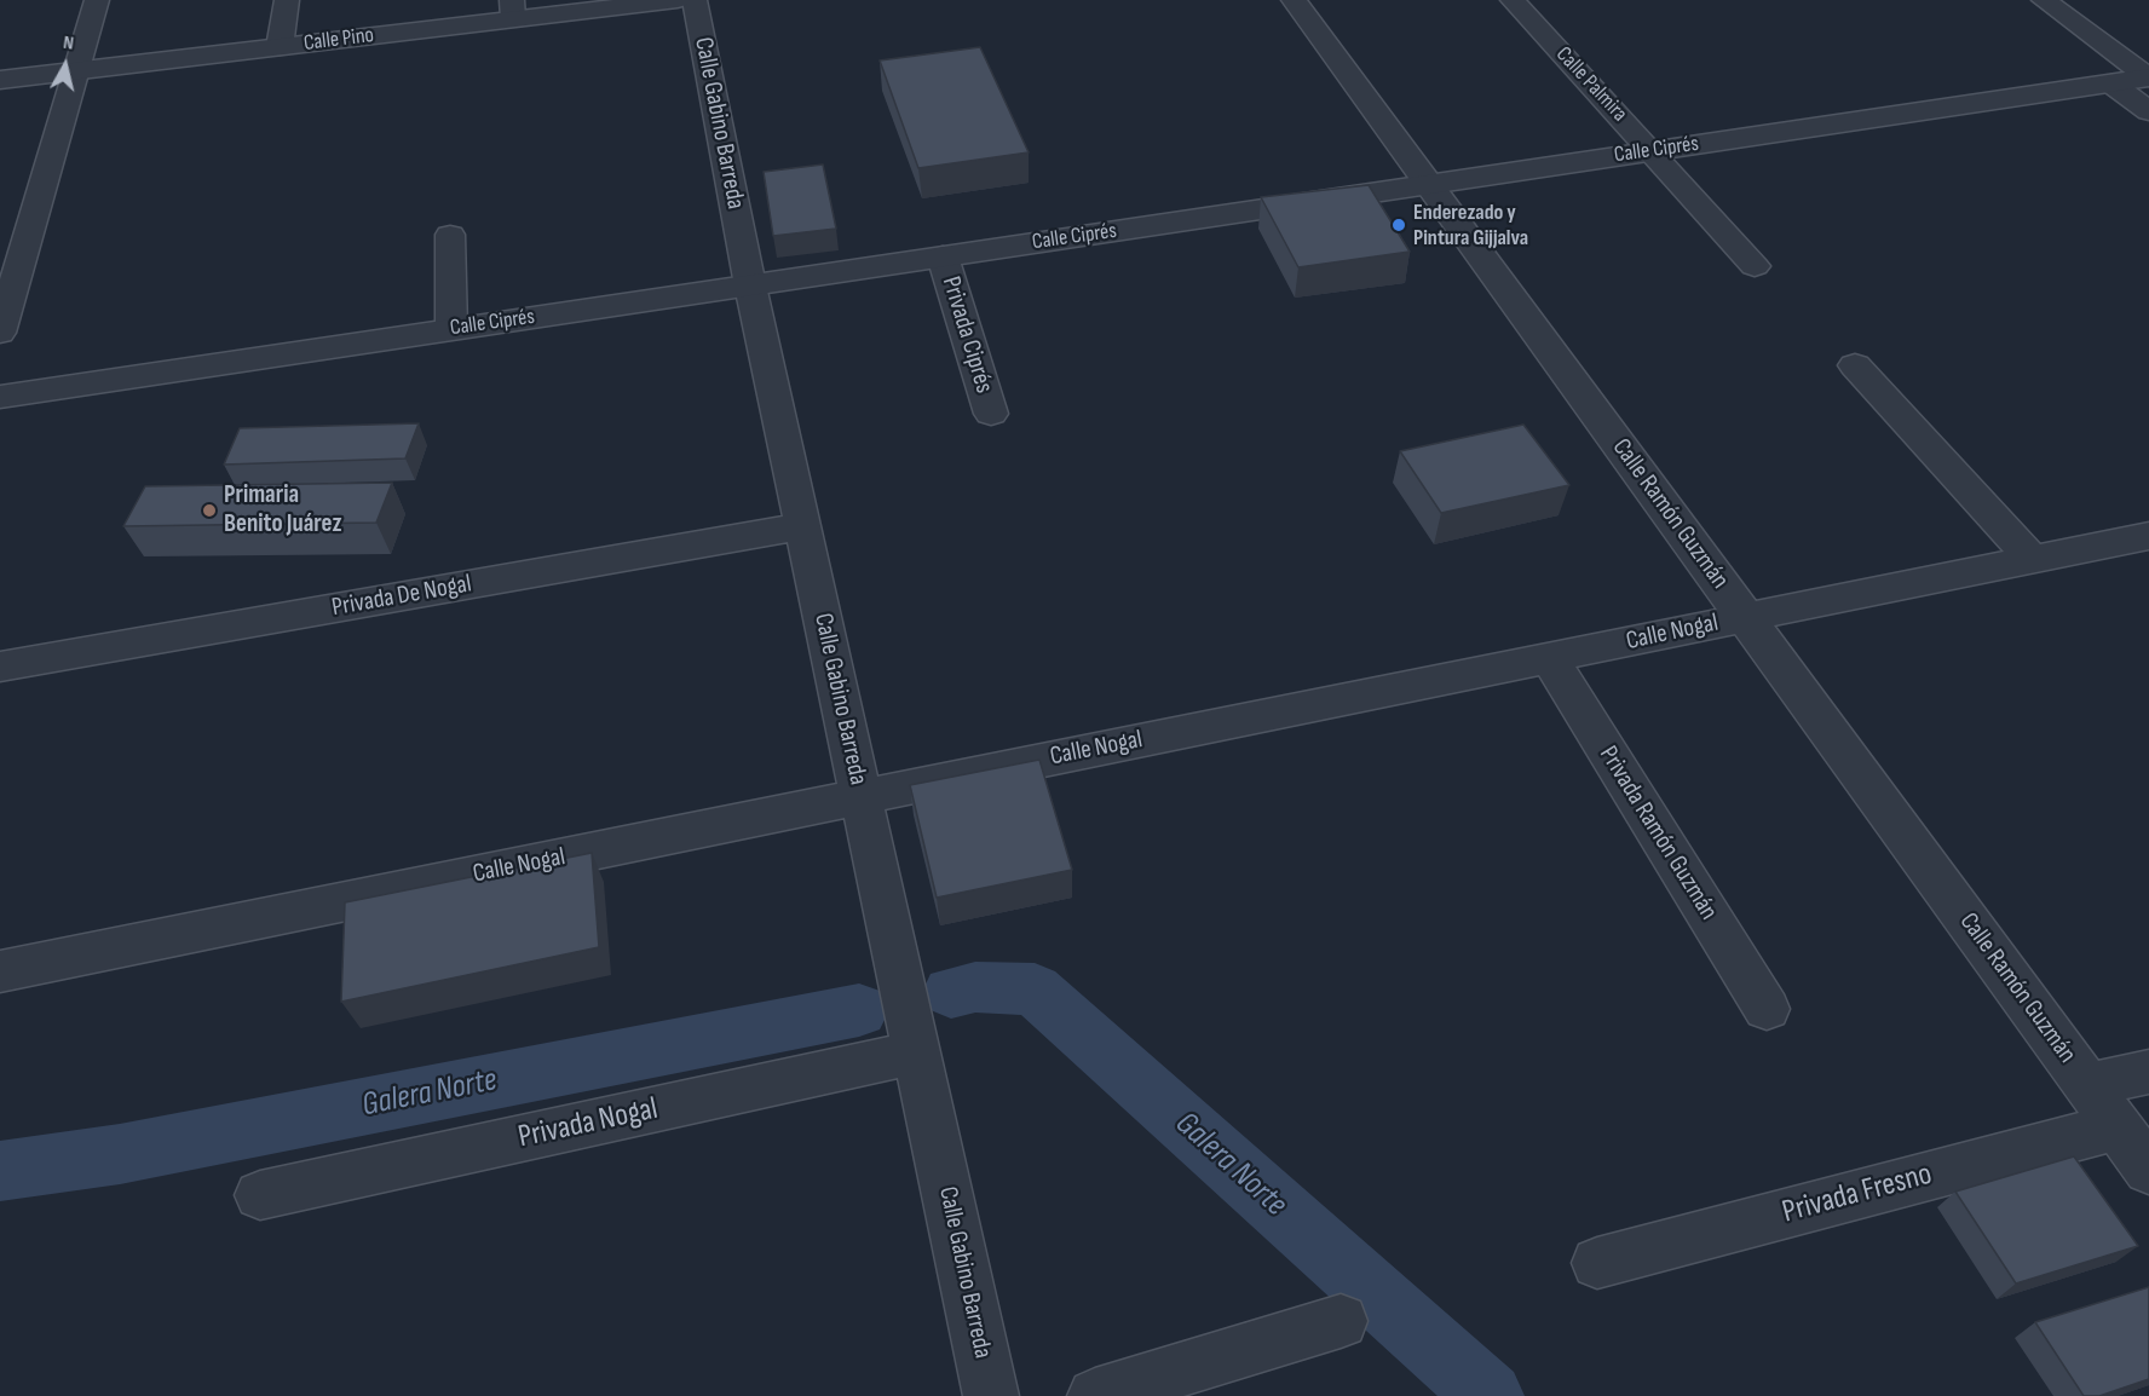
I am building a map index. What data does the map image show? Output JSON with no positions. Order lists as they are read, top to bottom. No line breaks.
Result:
{"streets":{"street":["Calle Pino","Calle Palmira","Calle Gabino Barreda","Calle Ciprés","Privada Ciprés","Calle Ramón Guzmán","Privada De Nogal","Calle Nogal","Privada Ramón Guzmán","Privada Nogal","Privada Fresno"]},"crossings":[["Calle Palmira","Calle Ciprés"],["Calle Gabino Barreda","Calle Ciprés"],["Calle Gabino Barreda","Privada De Nogal"],["Calle Gabino Barreda","Calle Nogal"],["Calle Gabino Barreda","Privada Nogal"],["Calle Ciprés","Privada Ciprés"],["Calle Ciprés","Calle Ramón Guzmán"],["Calle Ramón Guzmán","Calle Nogal"],["Calle Ramón Guzmán","Privada Fresno"],["Calle Nogal","Privada Ramón Guzmán"]],"water":["Galera Norte"],"places":["Enderezado y Pintura Gijjalva","Primaria Benito Juárez"],"north":"top"}
